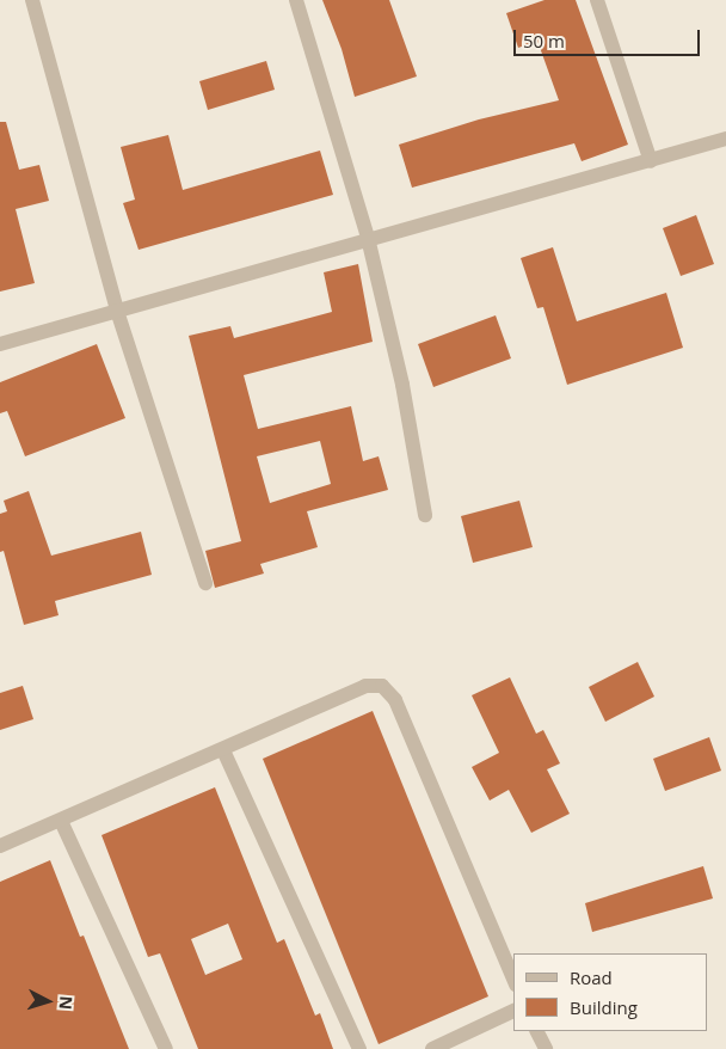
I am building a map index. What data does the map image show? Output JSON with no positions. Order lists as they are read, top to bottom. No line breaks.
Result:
{"legend":["Road","Building"],"scale_bar":"50 m","north":"right"}
